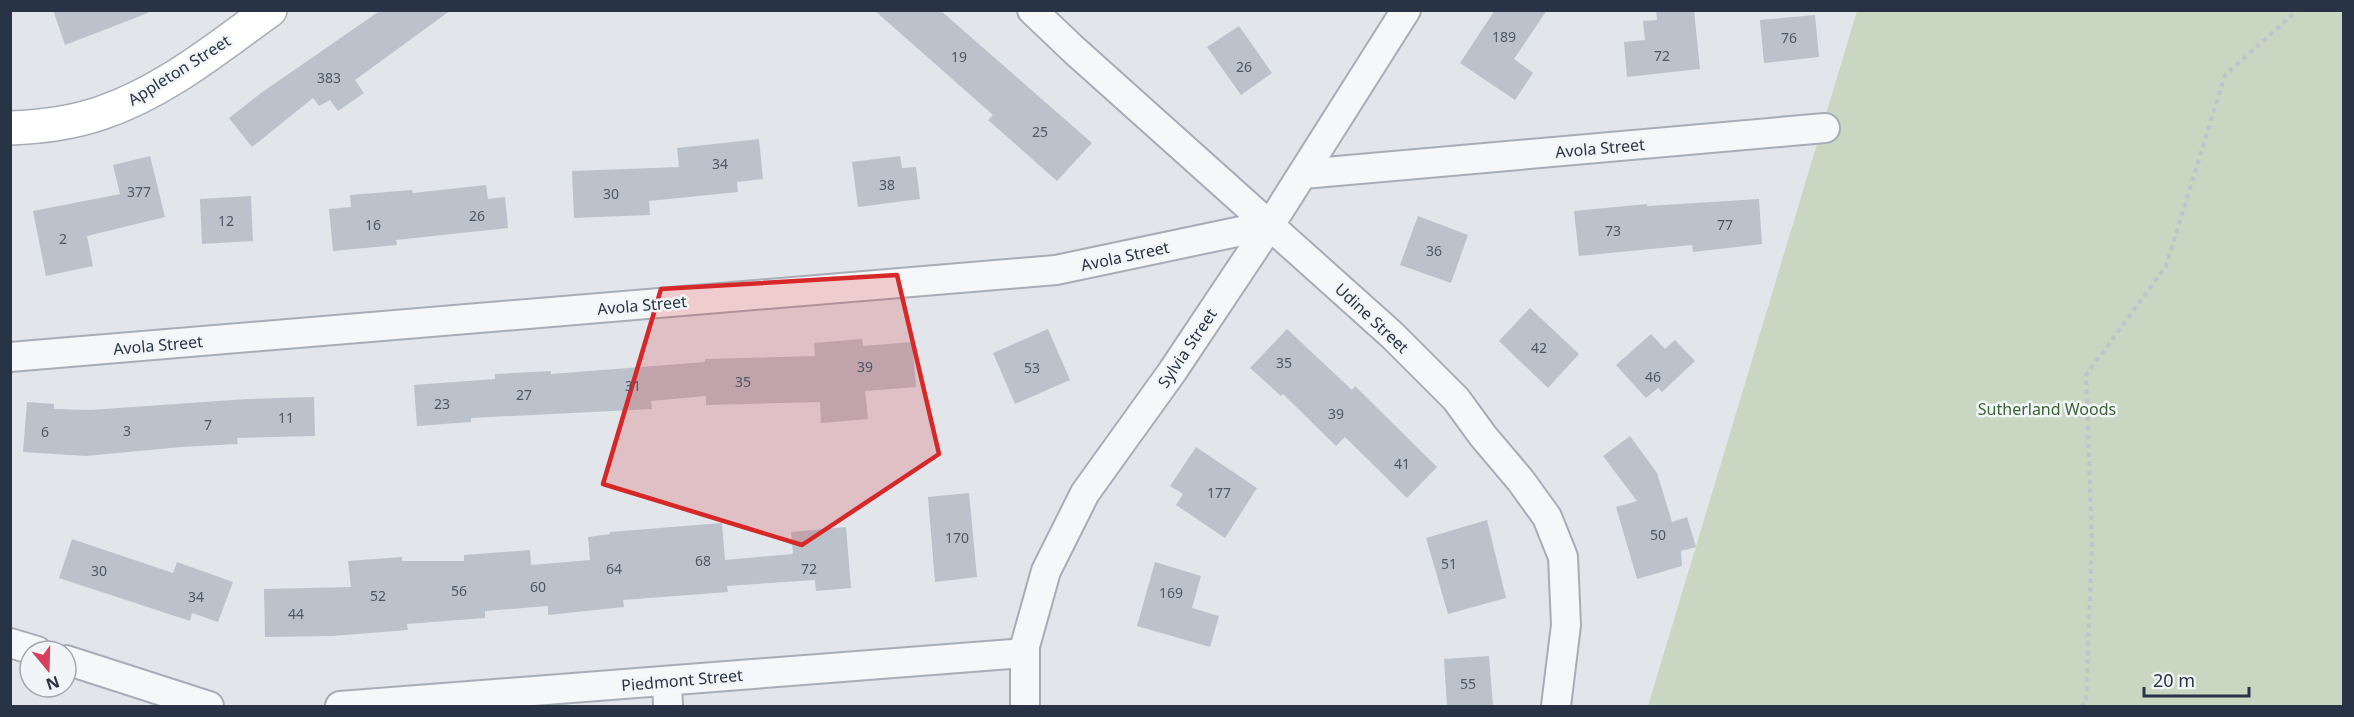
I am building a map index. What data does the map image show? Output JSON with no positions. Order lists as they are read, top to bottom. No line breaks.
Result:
{"streets":{"street":["Appleton Street","Avola Street","Udine Street","Sylvia Street","Piedmont Street"]},"crossings":[["Avola Street","Udine Street"],["Avola Street","Sylvia Street"],["Udine Street","Sylvia Street"],["Sylvia Street","Piedmont Street"]],"parks":["Sutherland Woods"],"house_numbers":["189","76","72","19","26","383","25","34","38","377","30","26","12","16","77","73","2","36","42","35","39","53","46","35","31","27","23","39","11","7","3","6","41","177","50","170","68","51","64","72","30","60","56","169","52","34","44","55"],"scale_bar":"20 m","north":"bottom"}
